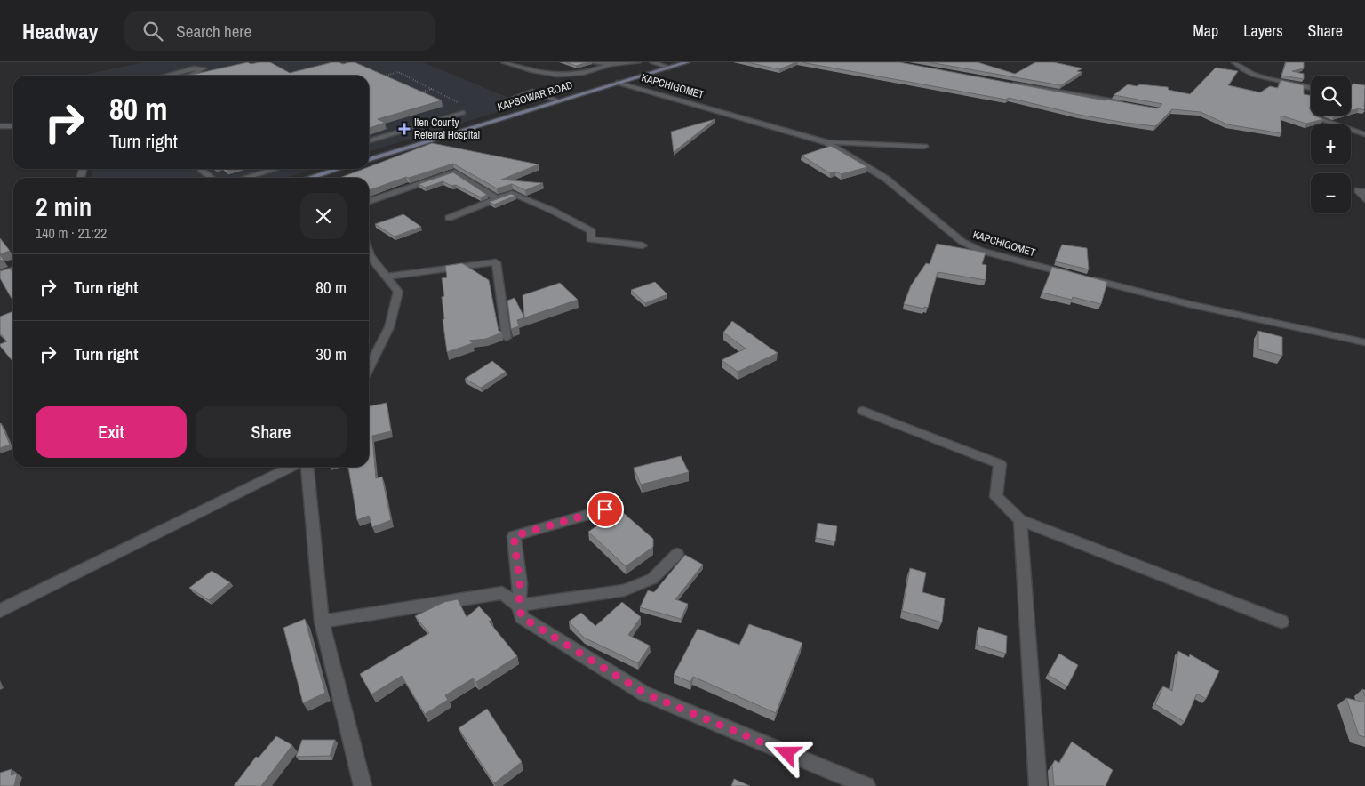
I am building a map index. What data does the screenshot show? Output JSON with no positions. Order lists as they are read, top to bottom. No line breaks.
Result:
{"streets":{"main road":["KAPSOWAR ROAD"],"street":["KAPCHIGOMET"]},"crossings":[["KAPCHIGOMET","KAPSOWAR ROAD"]],"places":{"health":["Iten County Referral Hospital"]},"page":{"header":"Headway","search":"Search here","nav":["Map","Layers","Share"],"map_buttons":["+","−"],"turn":["80 m","Turn right"],"heading":["2 min","140 m · 21:22"],"list":[{"name":"Turn right","value":"80 m"},{"name":"Turn right","value":"30 m"}],"buttons":["Exit","Share"]}}
